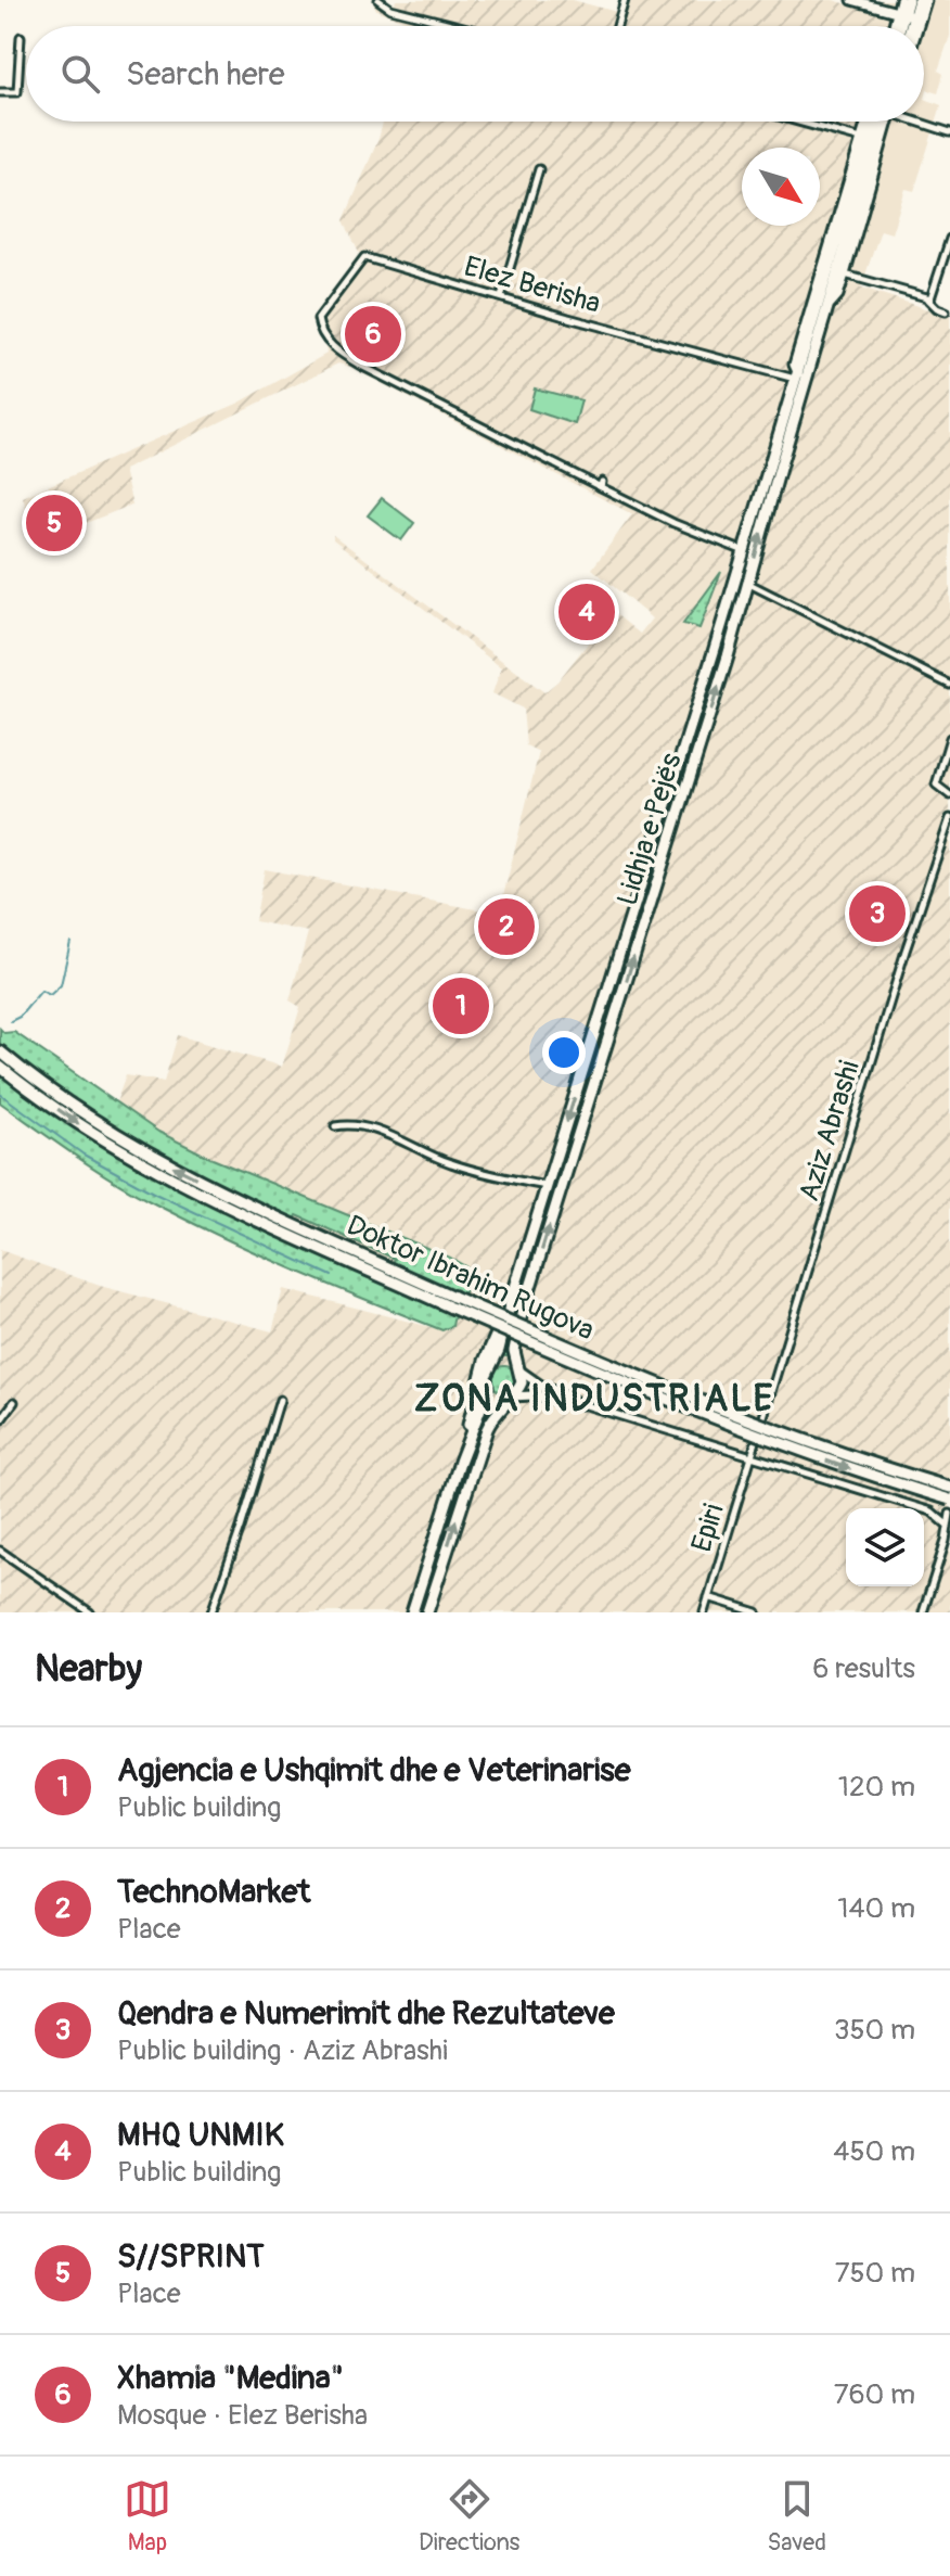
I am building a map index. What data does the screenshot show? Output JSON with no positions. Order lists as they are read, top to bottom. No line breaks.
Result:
{"streets":{"highway":["Lidhja e Pejës","Doktor Ibrahim Rugova"],"street":["Elez Berisha","Aziz Abrashi","Epiri"]},"crossings":[["Elez Berisha","Lidhja e Pejës"],["Aziz Abrashi","Epiri"]],"districts":["ZONA INDUSTRIALE"],"north":"bottom right","page":{"search":"Search here","pins":["6","5","4","3","2","1"],"heading":["Nearby","6 results"],"list":[{"mark":"1","name":"Agjencia e Ushqimit dhe e Veterinarise","note":"Public building","value":"120 m"},{"mark":"2","name":"TechnoMarket","note":"Place","value":"140 m"},{"mark":"3","name":"Qendra e Numerimit dhe Rezultateve","note":"Public building · Aziz Abrashi","value":"350 m"},{"mark":"4","name":"MHQ UNMIK","note":"Public building","value":"450 m"},{"mark":"5","name":"S//SPRINT","note":"Place","value":"750 m"},{"mark":"6","name":"Xhamia \"Medina\"","note":"Mosque · Elez Berisha","value":"760 m"}],"nav":["Map","Directions","Saved"]}}
